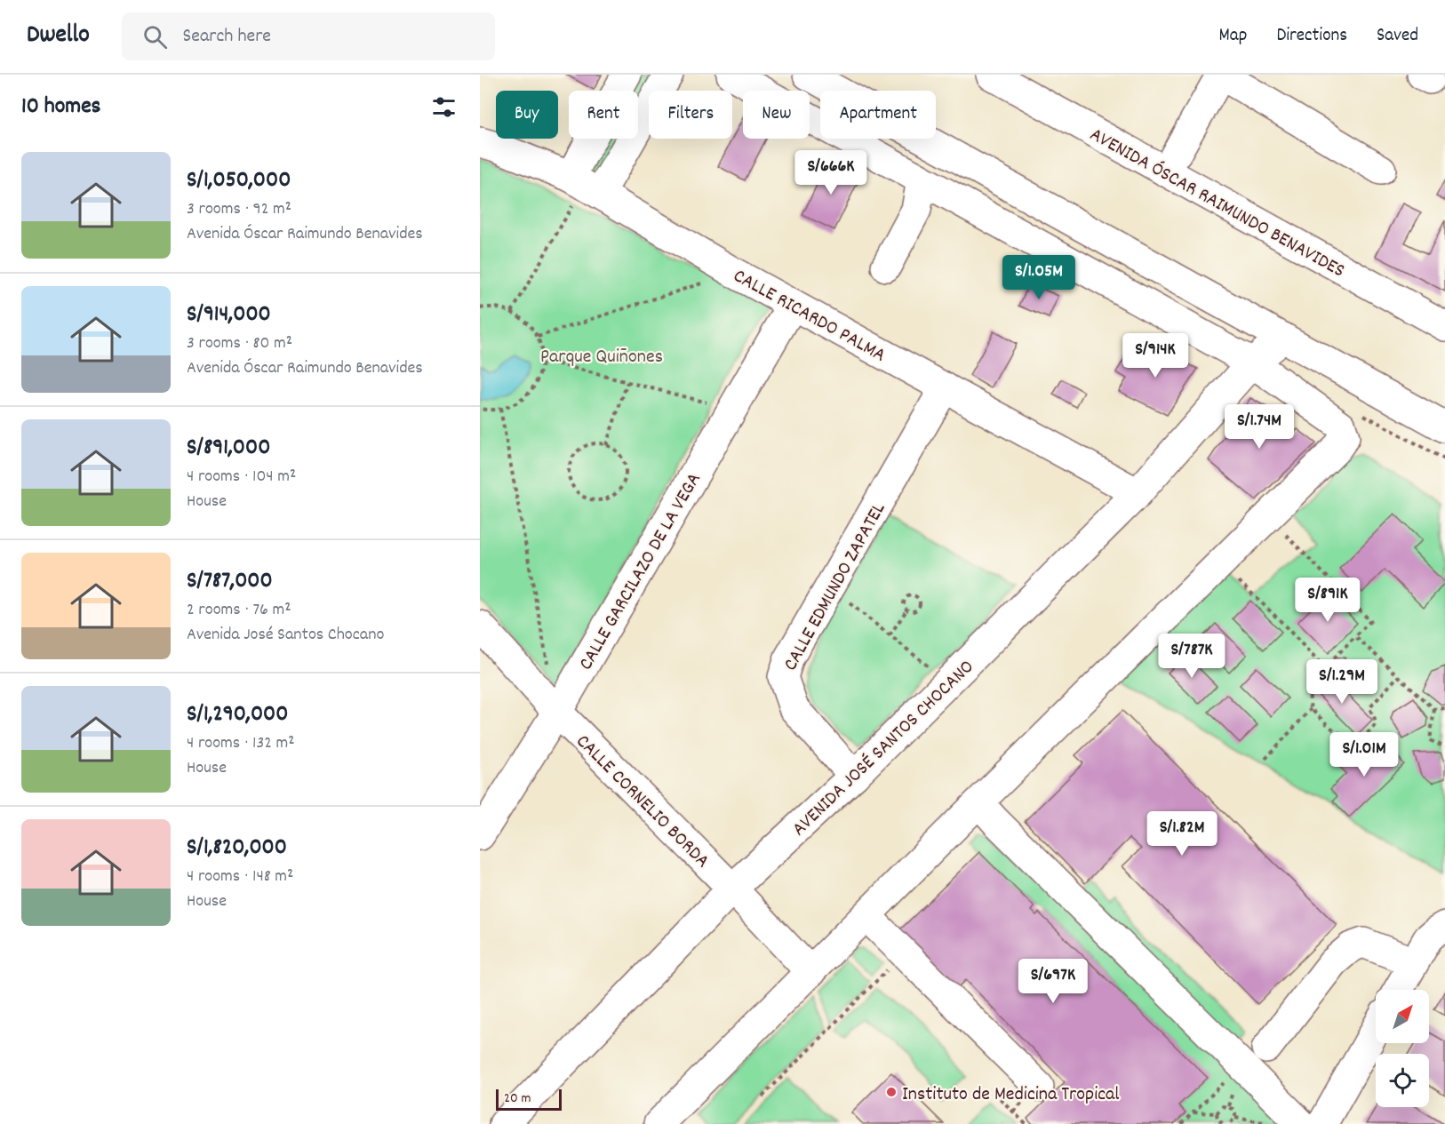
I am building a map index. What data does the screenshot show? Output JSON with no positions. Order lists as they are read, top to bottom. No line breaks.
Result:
{"streets":{"street":["AVENIDA ÓSCAR RAIMUNDO BENAVIDES","CALLE RICARDO PALMA","CALLE GARCILAZO DE LA VEGA","CALLE EDMUNDO ZAPATEL","AVENIDA JOSÉ SANTOS CHOCANO","CALLE CORNELIO BORDA"]},"crossings":[["CALLE RICARDO PALMA","CALLE GARCILAZO DE LA VEGA"],["CALLE RICARDO PALMA","CALLE EDMUNDO ZAPATEL"],["CALLE RICARDO PALMA","AVENIDA JOSÉ SANTOS CHOCANO"],["CALLE GARCILAZO DE LA VEGA","CALLE CORNELIO BORDA"],["CALLE EDMUNDO ZAPATEL","AVENIDA JOSÉ SANTOS CHOCANO"],["AVENIDA JOSÉ SANTOS CHOCANO","CALLE CORNELIO BORDA"]],"parks":["Parque Quiñones"],"places":["Instituto de Medicina Tropical"],"scale_bar":"20 m","north":"top right","page":{"header":"Dwello","search":"Search here","nav":["Map","Directions","Saved"],"heading":"10 homes","chip":["Buy","Rent","Filters","New","Apartment"],"list":[{"name":"S/1,050,000","note":"3 rooms · 92 m² · Avenida Óscar Raimundo Benavides"},{"name":"S/914,000","note":"3 rooms · 80 m² · Avenida Óscar Raimundo Benavides"},{"name":"S/891,000","note":"4 rooms · 104 m² · House"},{"name":"S/787,000","note":"2 rooms · 76 m² · Avenida José Santos Chocano"},{"name":"S/1,290,000","note":"4 rooms · 132 m² · House"},{"name":"S/1,820,000","note":"4 rooms · 148 m² · House"}],"price":["S/666K","S/1.05M","S/914K","S/1.74M","S/891K","S/787K","S/1.29M","S/1.01M","S/1.82M","S/697K"],"scale":"20 m"}}
